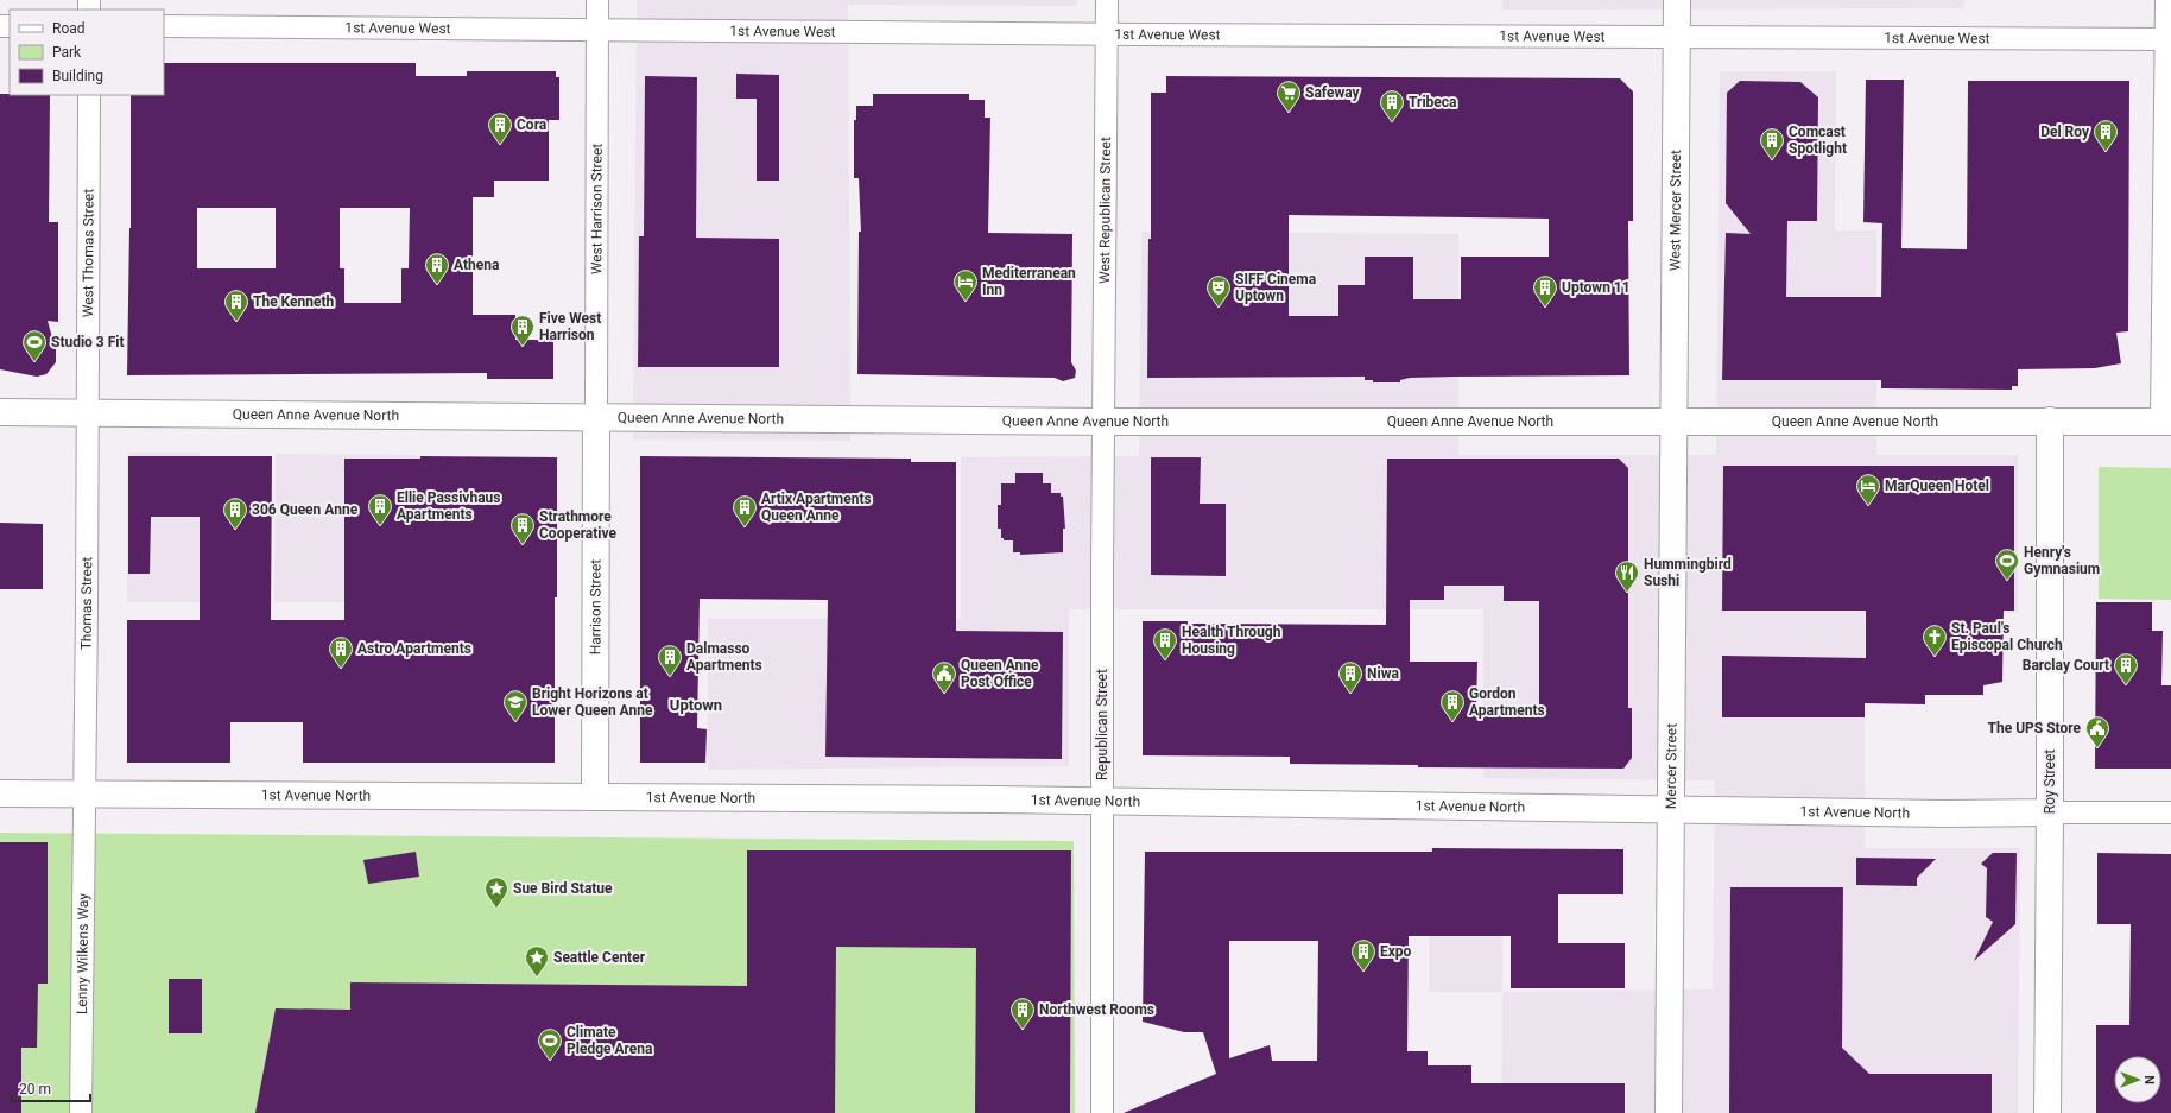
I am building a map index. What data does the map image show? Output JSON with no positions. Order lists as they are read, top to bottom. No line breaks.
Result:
{"streets":{"main road":["West Mercer Street","Queen Anne Avenue North","Harrison Street","Mercer Street","Roy Street","1st Avenue North"],"street":["1st Avenue West","West Harrison Street","West Republican Street","West Thomas Street","Thomas Street","Republican Street","Lenny Wilkens Way"]},"crossings":[["1st Avenue West","West Harrison Street"],["1st Avenue West","West Republican Street"],["1st Avenue West","West Mercer Street"],["West Harrison Street","Queen Anne Avenue North"],["West Harrison Street","Harrison Street"],["West Republican Street","Queen Anne Avenue North"],["West Republican Street","Republican Street"],["West Mercer Street","Queen Anne Avenue North"],["West Mercer Street","Mercer Street"],["West Thomas Street","Queen Anne Avenue North"],["West Thomas Street","Thomas Street"],["Queen Anne Avenue North","Thomas Street"],["Queen Anne Avenue North","Harrison Street"],["Queen Anne Avenue North","Republican Street"],["Queen Anne Avenue North","Mercer Street"],["Queen Anne Avenue North","Roy Street"],["Thomas Street","1st Avenue North"],["Thomas Street","Lenny Wilkens Way"],["Harrison Street","1st Avenue North"],["Republican Street","1st Avenue North"],["Mercer Street","1st Avenue North"],["Roy Street","1st Avenue North"],["1st Avenue North","Lenny Wilkens Way"]],"districts":["Uptown"],"places":{"supermarket":["Safeway"],"building":["Tribeca","Cora","Del Roy","Comcast Spotlight","Athena","Uptown 11","The Kenneth","Five West Harrison","Ellie Passivhaus Apartments","Artix Apartments Queen Anne","306 Queen Anne","Strathmore Cooperative","Health Through Housing","Astro Apartments","Dalmasso Apartments","Barclay Court","Niwa","Gordon Apartments","Expo","Northwest Rooms"],"hotel":["Mediterranean Inn","MarQueen Hotel"],"theatre":["SIFF Cinema Uptown"],"sports":["Studio 3 Fit","Henry's Gymnasium","Climate Pledge Arena"],"restaurant":["Hummingbird Sushi"],"church":["St. Paul's Episcopal Church"],"public building":["Queen Anne Post Office","The UPS Store"],"school or university":["Bright Horizons at Lower Queen Anne"],"place":["Sue Bird Statue","Seattle Center"]},"legend":["Road","Park","Building"],"scale_bar":"20 m","north":"right"}
